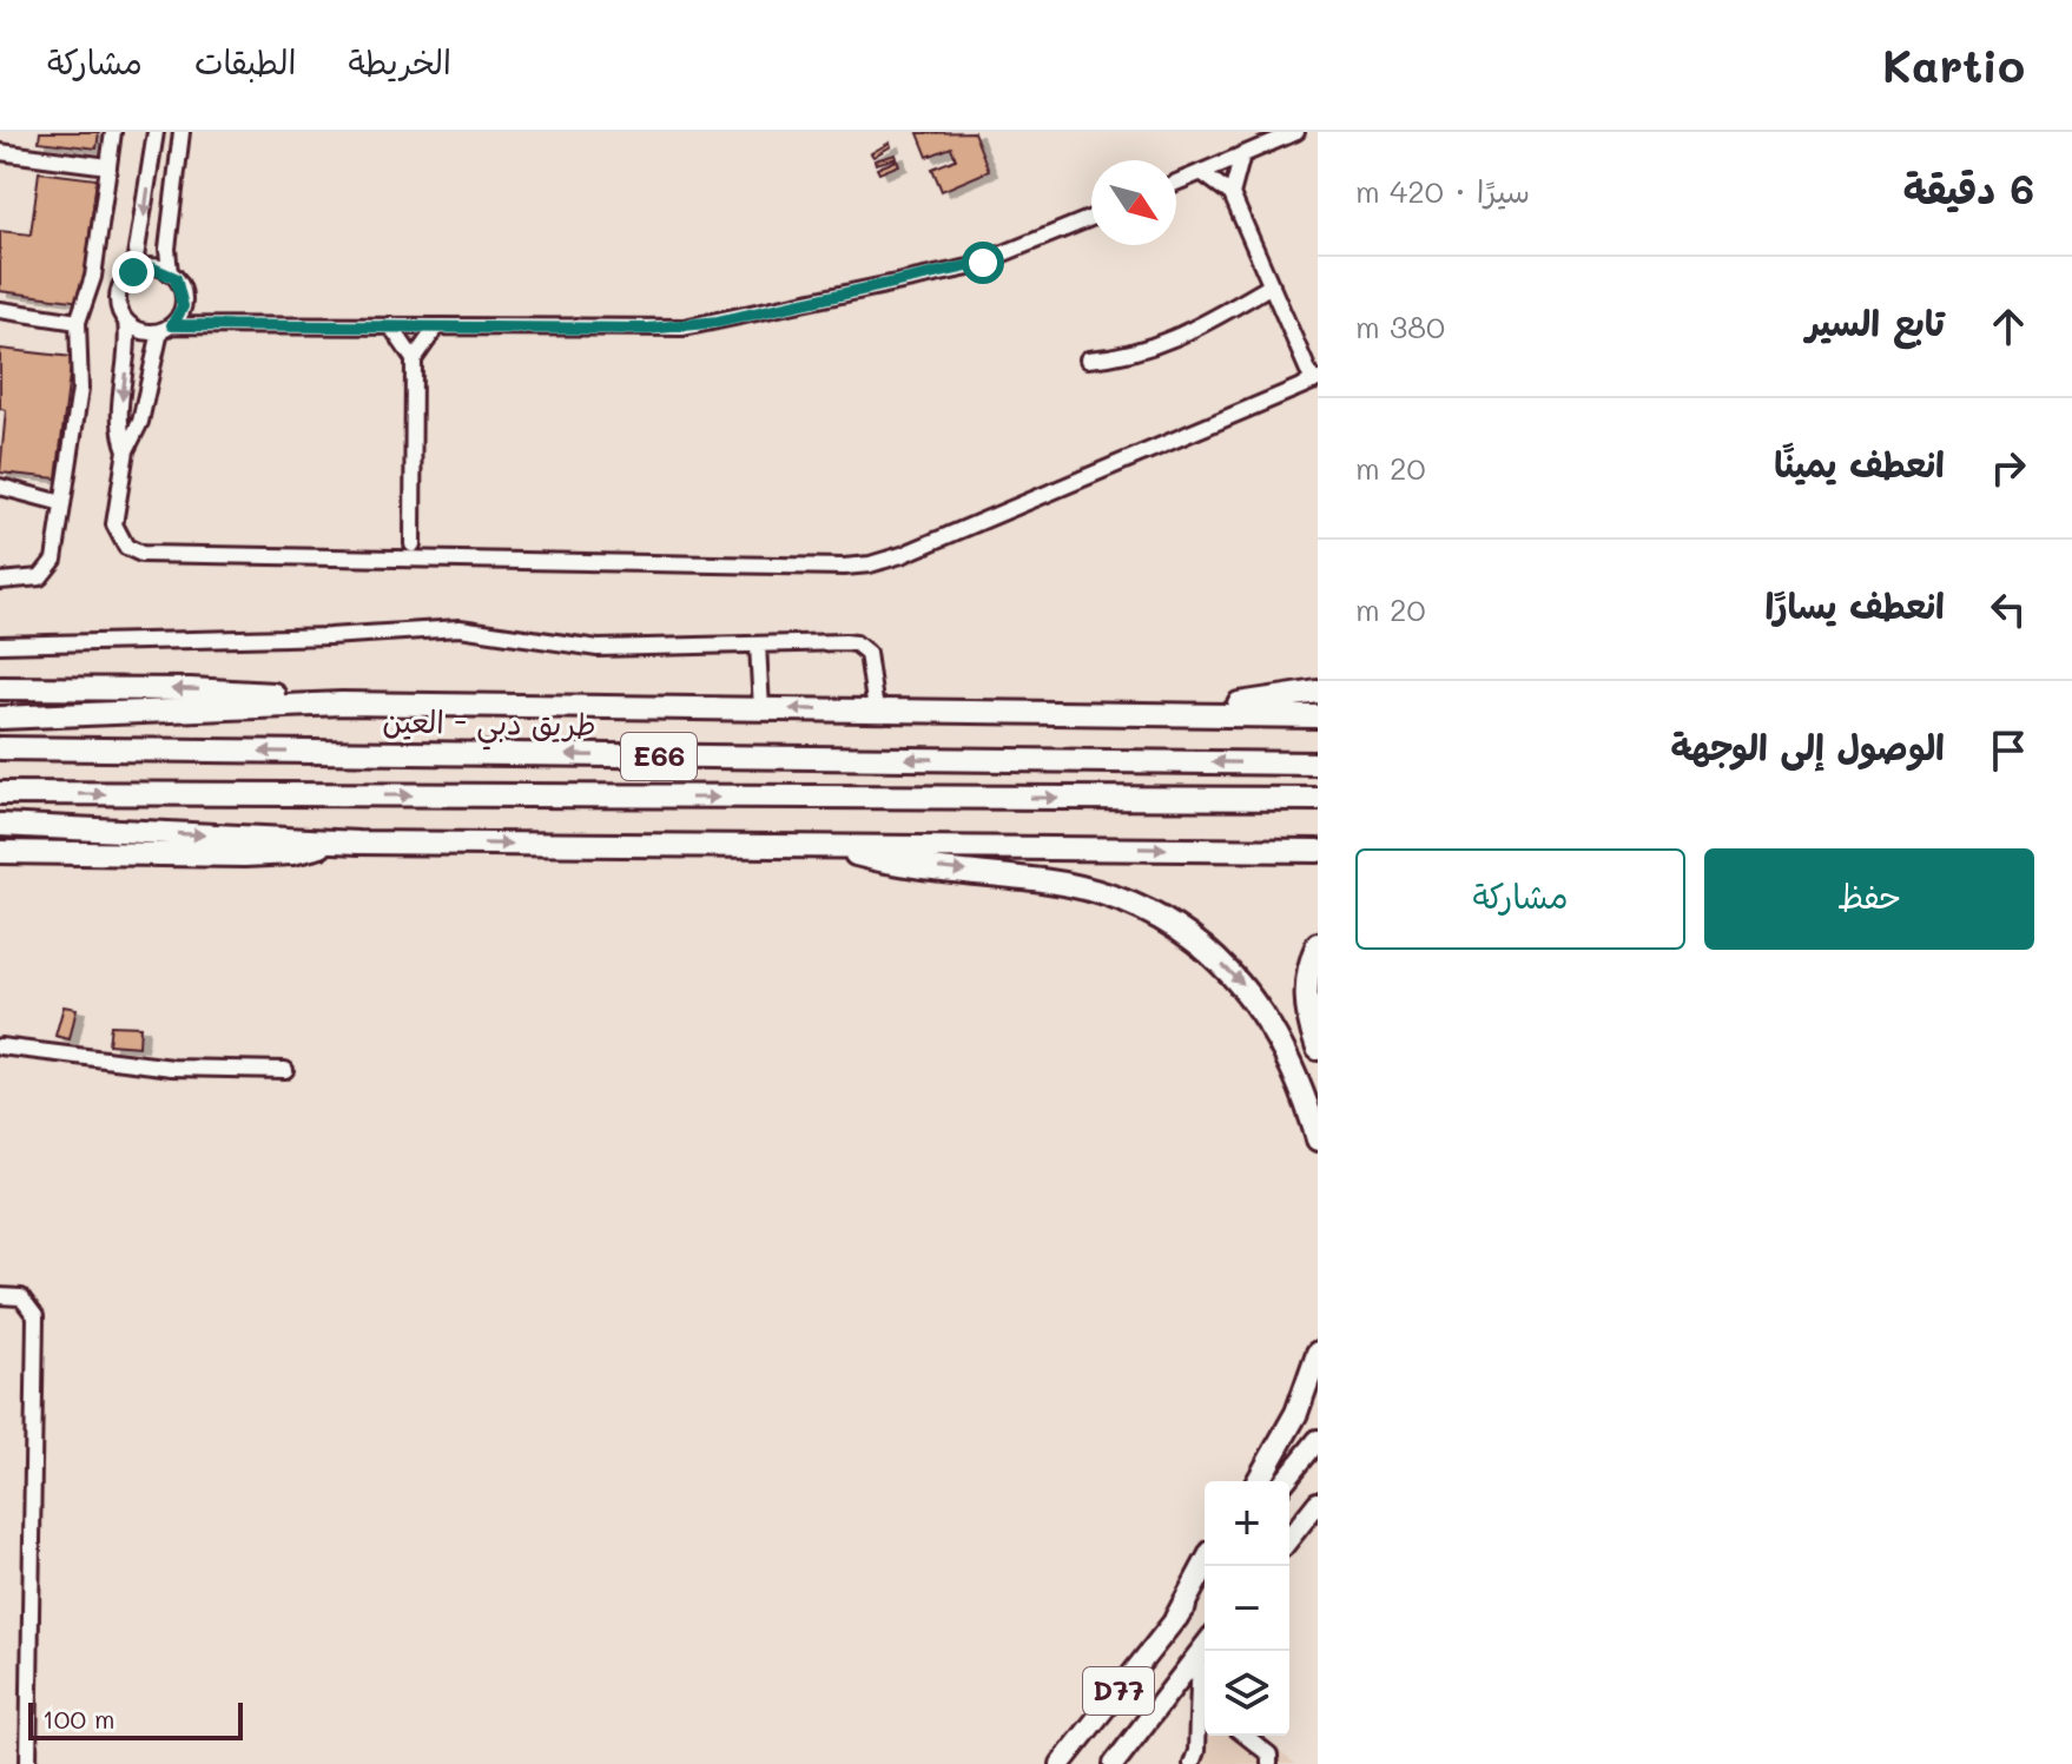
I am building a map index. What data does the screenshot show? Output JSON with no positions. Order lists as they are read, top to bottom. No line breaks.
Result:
{"streets":{"highway":["طريق دبي - العين","E66"],"main road":["D77"]},"scale_bar":"100 m","north":"bottom right","page":{"header":"Kartio","nav":["الخريطة","الطبقات","مشاركة"],"heading":["6 دقيقة","سيرًا · 420 m"],"list":[["تابع السير","380 m"],["انعطف يمينًا","20 m"],["انعطف يسارًا","20 m"],"الوصول إلى الوجهة"],"buttons":["حفظ","مشاركة"],"map_buttons":["+","−"],"scale":"100 m"}}
